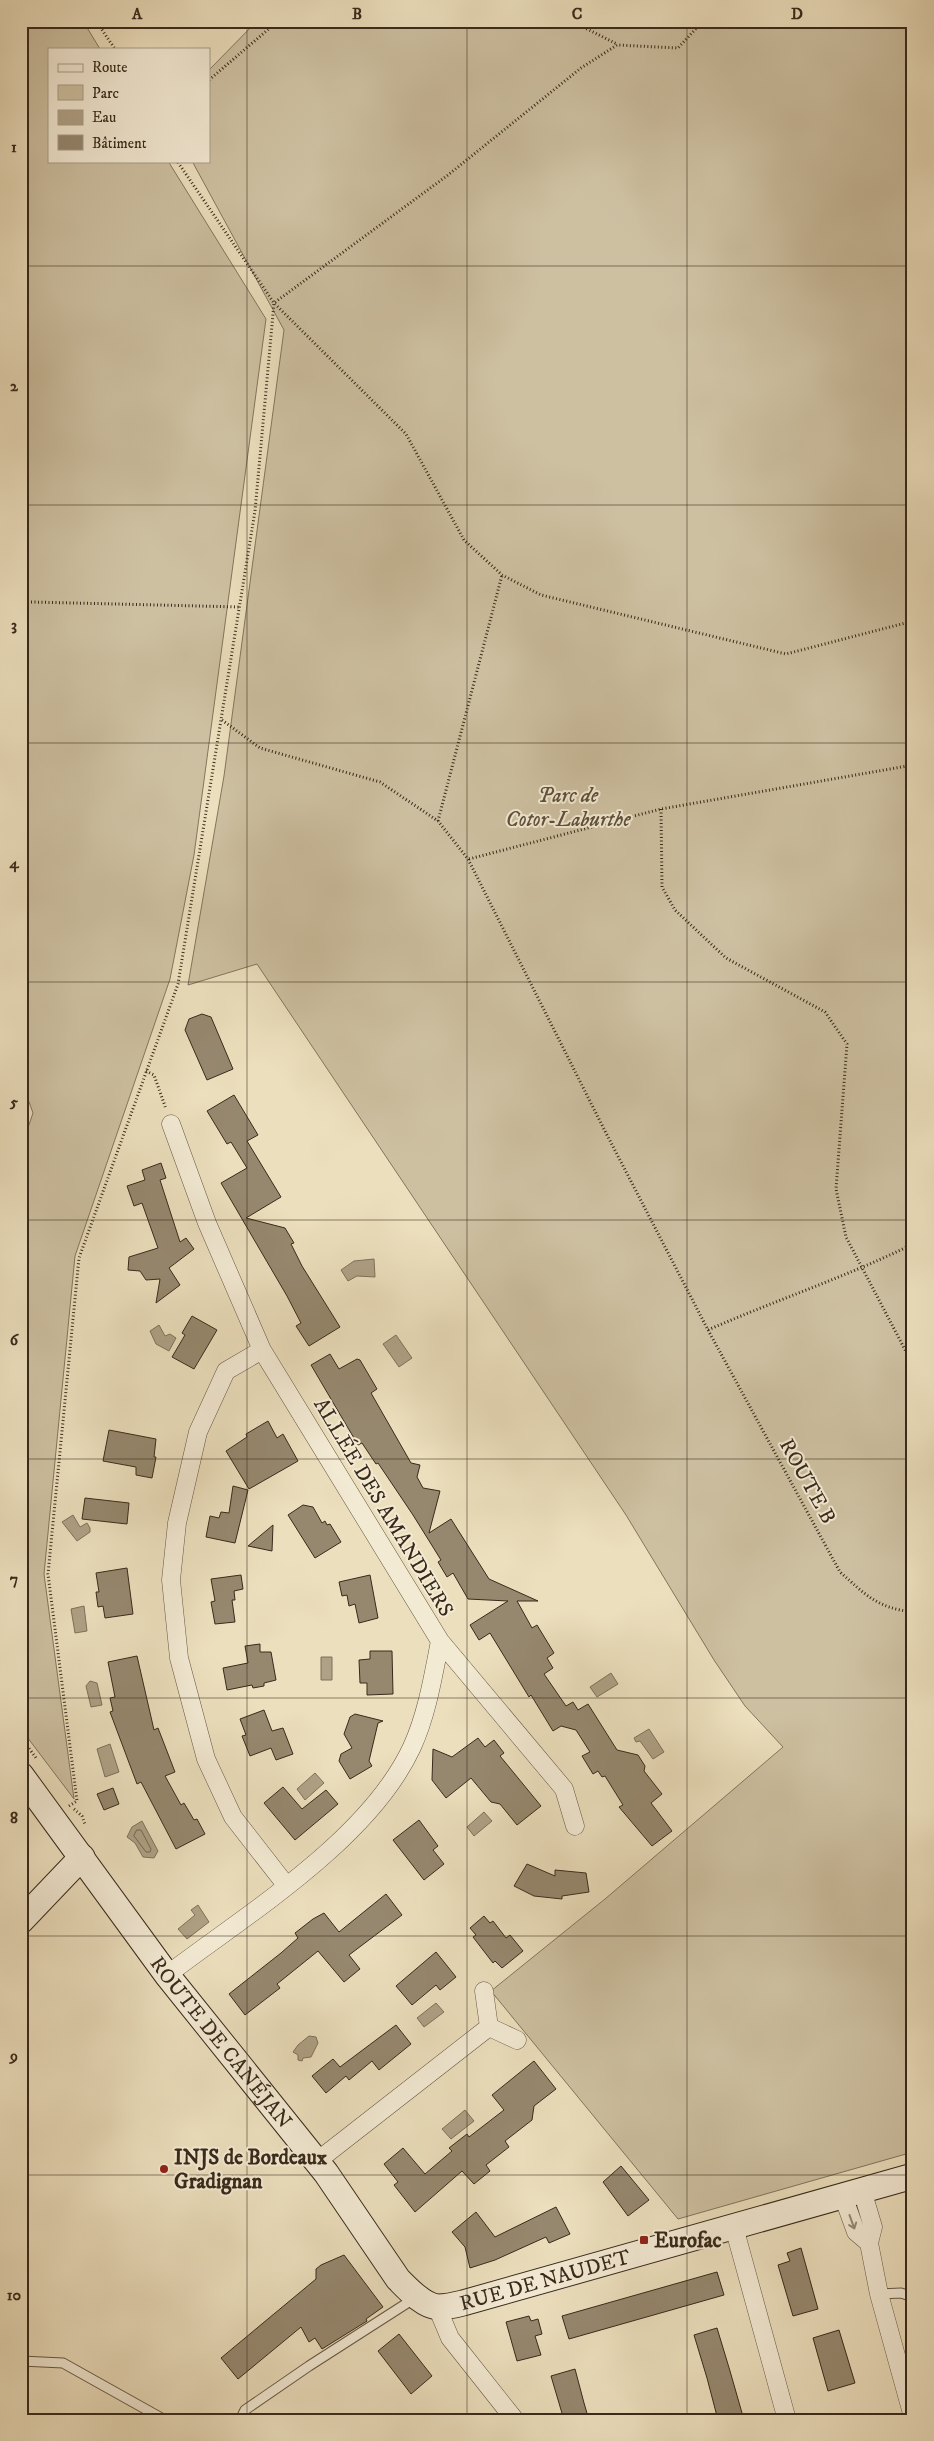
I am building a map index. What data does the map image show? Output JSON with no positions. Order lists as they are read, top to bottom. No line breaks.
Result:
{"streets":{"street":["ALLÉE DES AMANDIERS","ROUTE DE CANÉJAN","RUE DE NAUDET"],"path":["ROUTE B"]},"crossings":[["ALLÉE DES AMANDIERS","ROUTE DE CANÉJAN"],["ROUTE DE CANÉJAN","RUE DE NAUDET"]],"parks":["Parc de Cotor-Laburthe"],"places":{"other":["INJS de Bordeaux Gradignan"],"transit":["Eurofac"]},"legend":["Route","Parc","Eau","Bâtiment"],"grid":{"columns":["A","B","C","D"],"rows":["1","2","3","4","5","6","7","8","9","10"]}}
